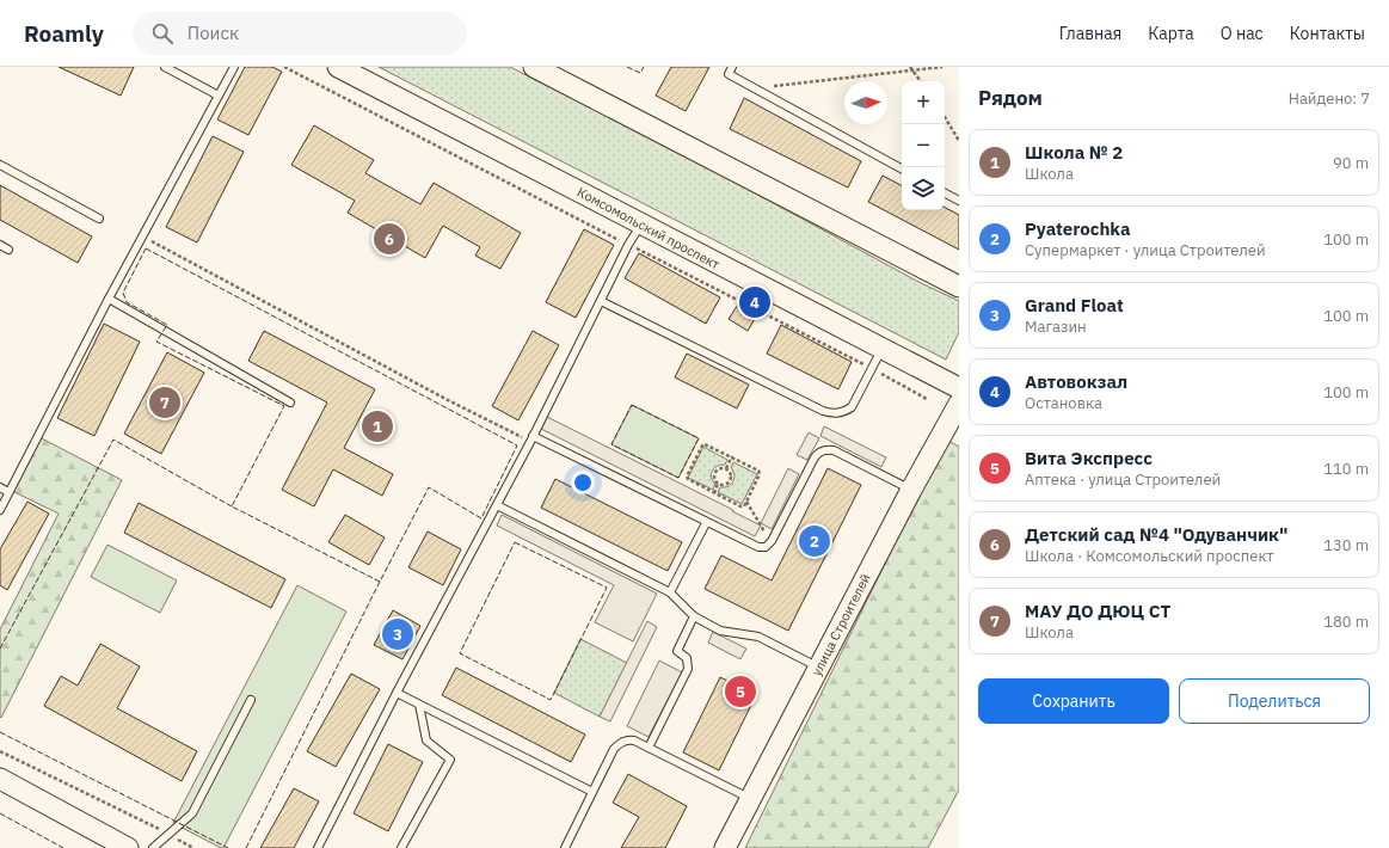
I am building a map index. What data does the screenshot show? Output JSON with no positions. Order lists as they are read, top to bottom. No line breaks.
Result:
{"streets":{"main road":["Комсомольский проспект","улица Строителей"]},"north":"right","page":{"header":"Roamly","search":"Поиск","nav":["Главная","Карта","О нас","Контакты"],"heading":["Рядом","Найдено: 7"],"map_buttons":["+","−"],"list":[{"mark":"1","name":"Школа № 2","note":"Школа","value":"90 m"},{"mark":"2","name":"Pyaterochka","note":"Супермаркет · улица Строителей","value":"100 m"},{"mark":"3","name":"Grand Float","note":"Магазин","value":"100 m"},{"mark":"4","name":"Автовокзал","note":"Остановка","value":"100 m"},{"mark":"5","name":"Вита Экспресс","note":"Аптека · улица Строителей","value":"110 m"},{"mark":"6","name":"Детский сад №4 \"Одуванчик\"","note":"Школа · Комсомольский проспект","value":"130 m"},{"mark":"7","name":"МАУ ДО ДЮЦ СТ","note":"Школа","value":"180 m"}],"pins":["6","4","7","1","2","3","5"],"buttons":["Сохранить","Поделиться"]}}
